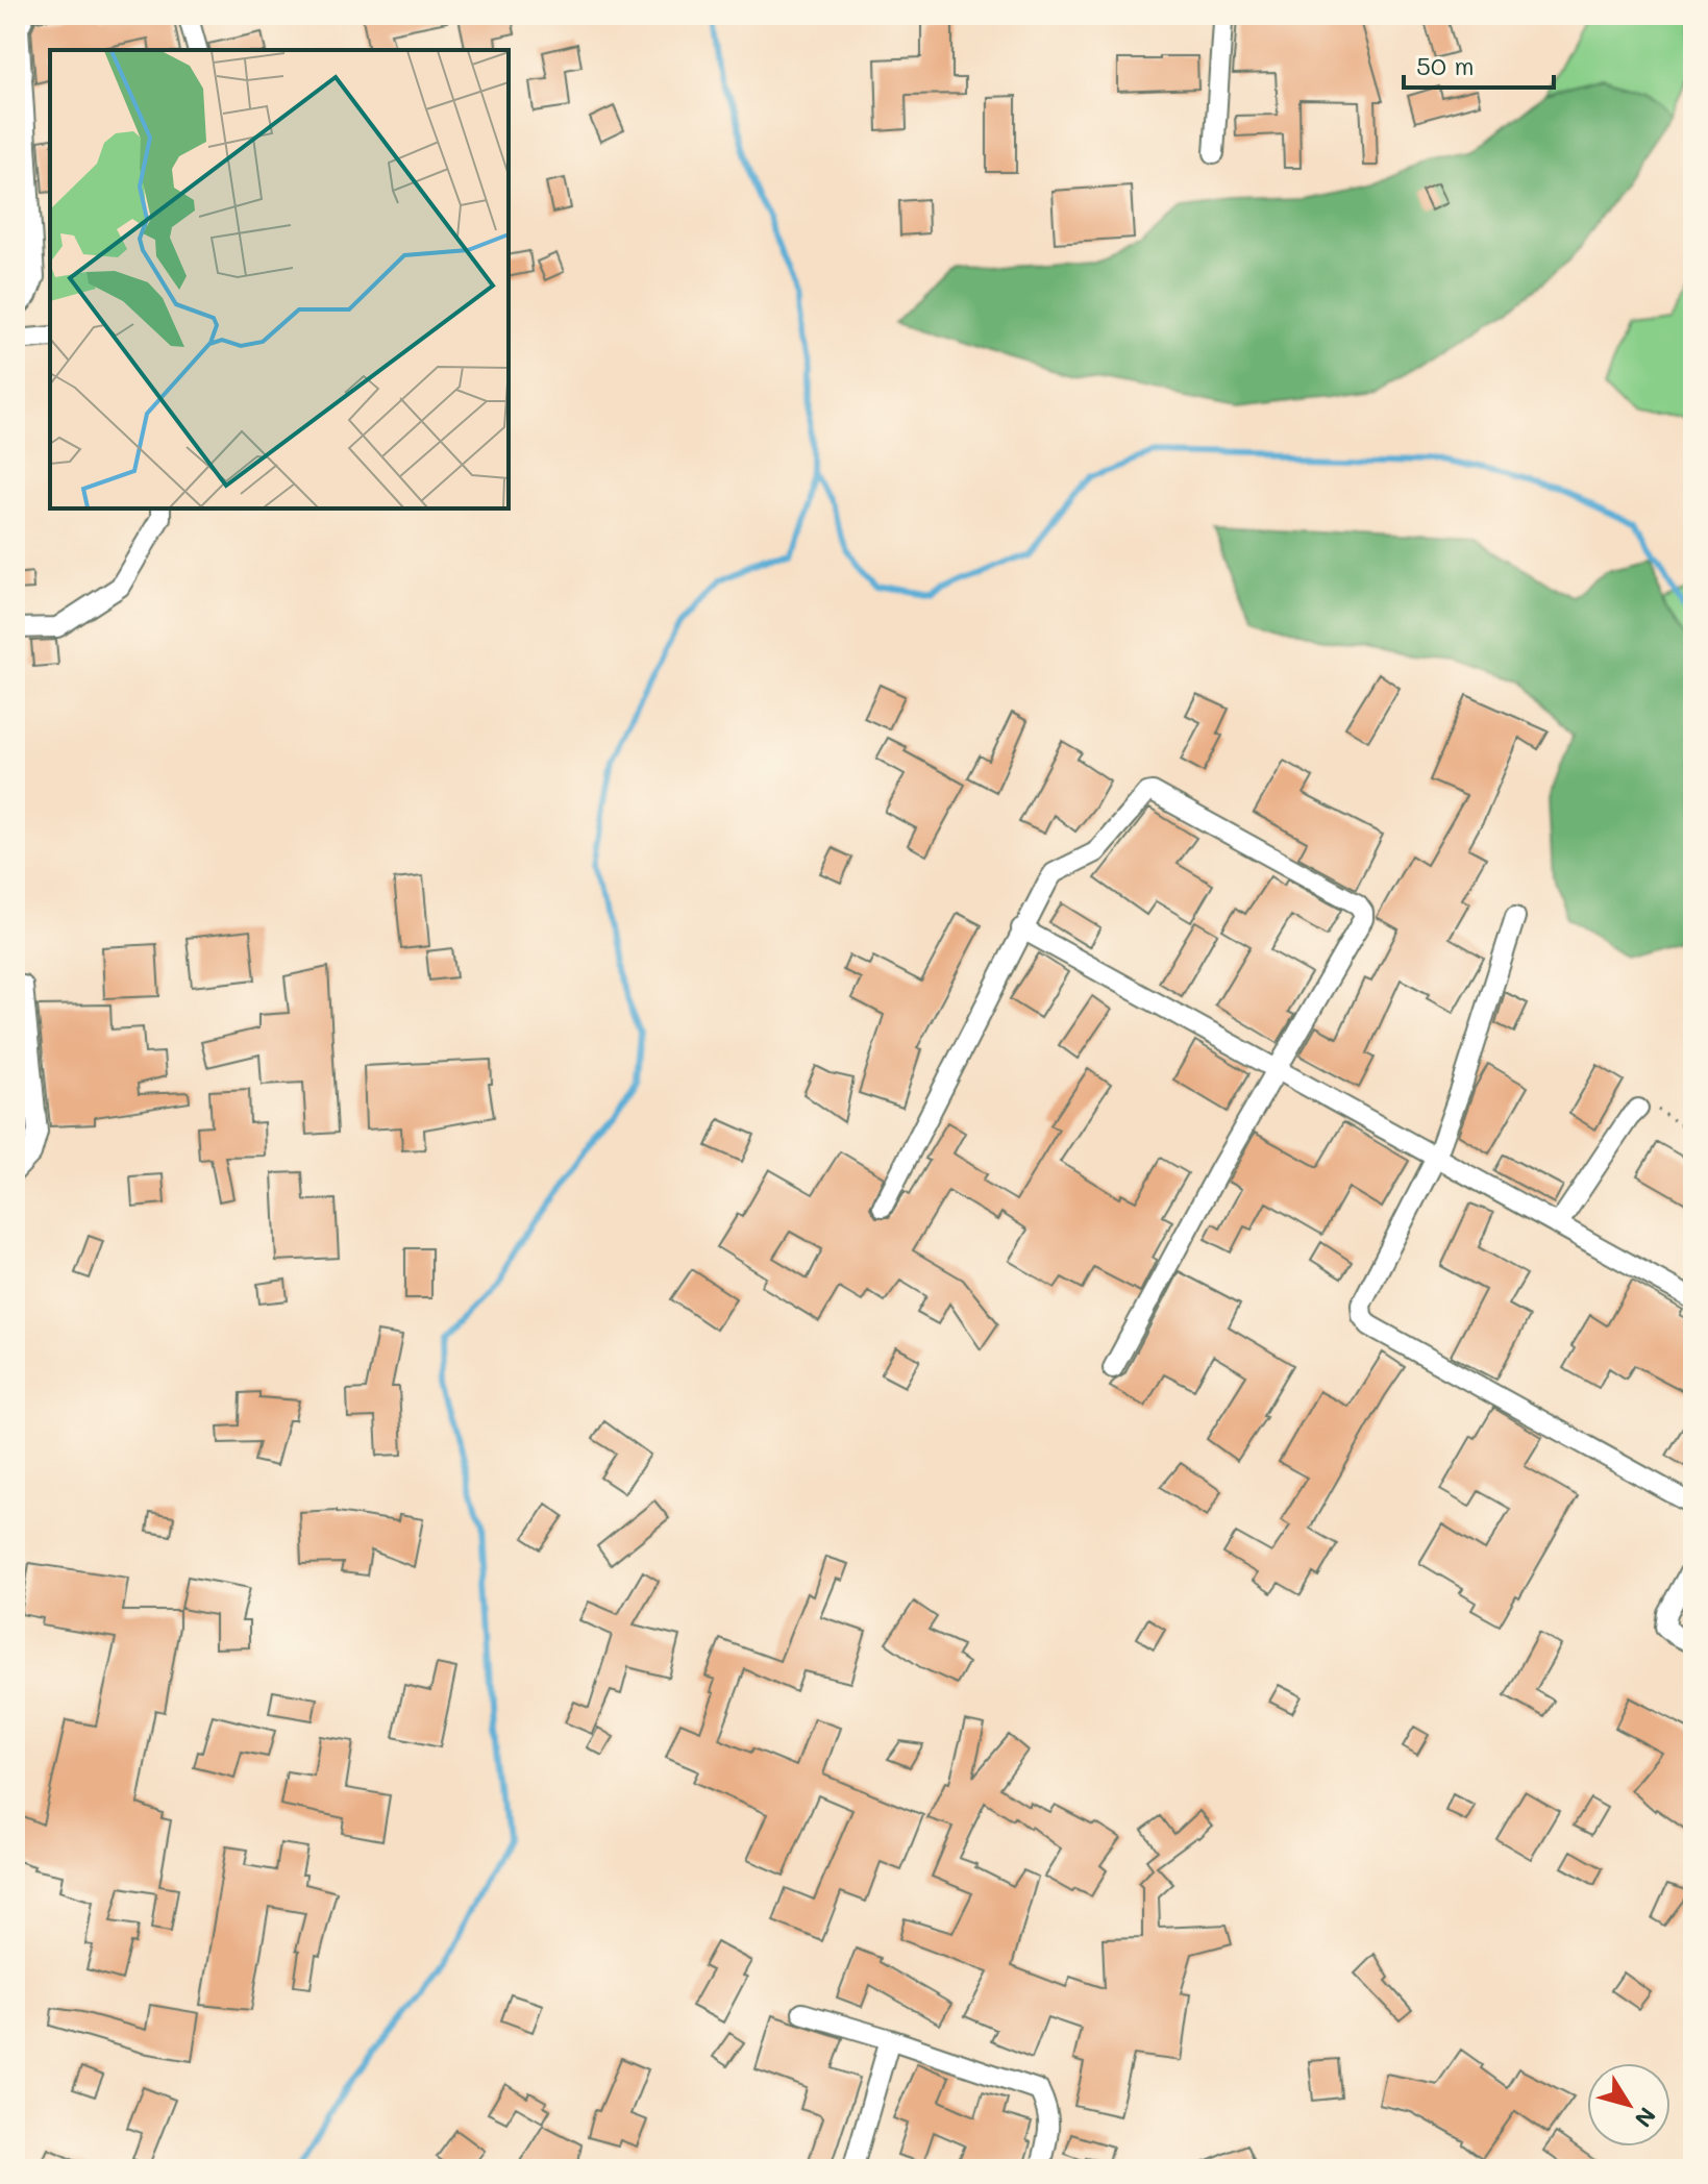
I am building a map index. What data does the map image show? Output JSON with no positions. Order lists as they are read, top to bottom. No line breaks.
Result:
{"scale_bar":"50 m","north":"bottom right"}
